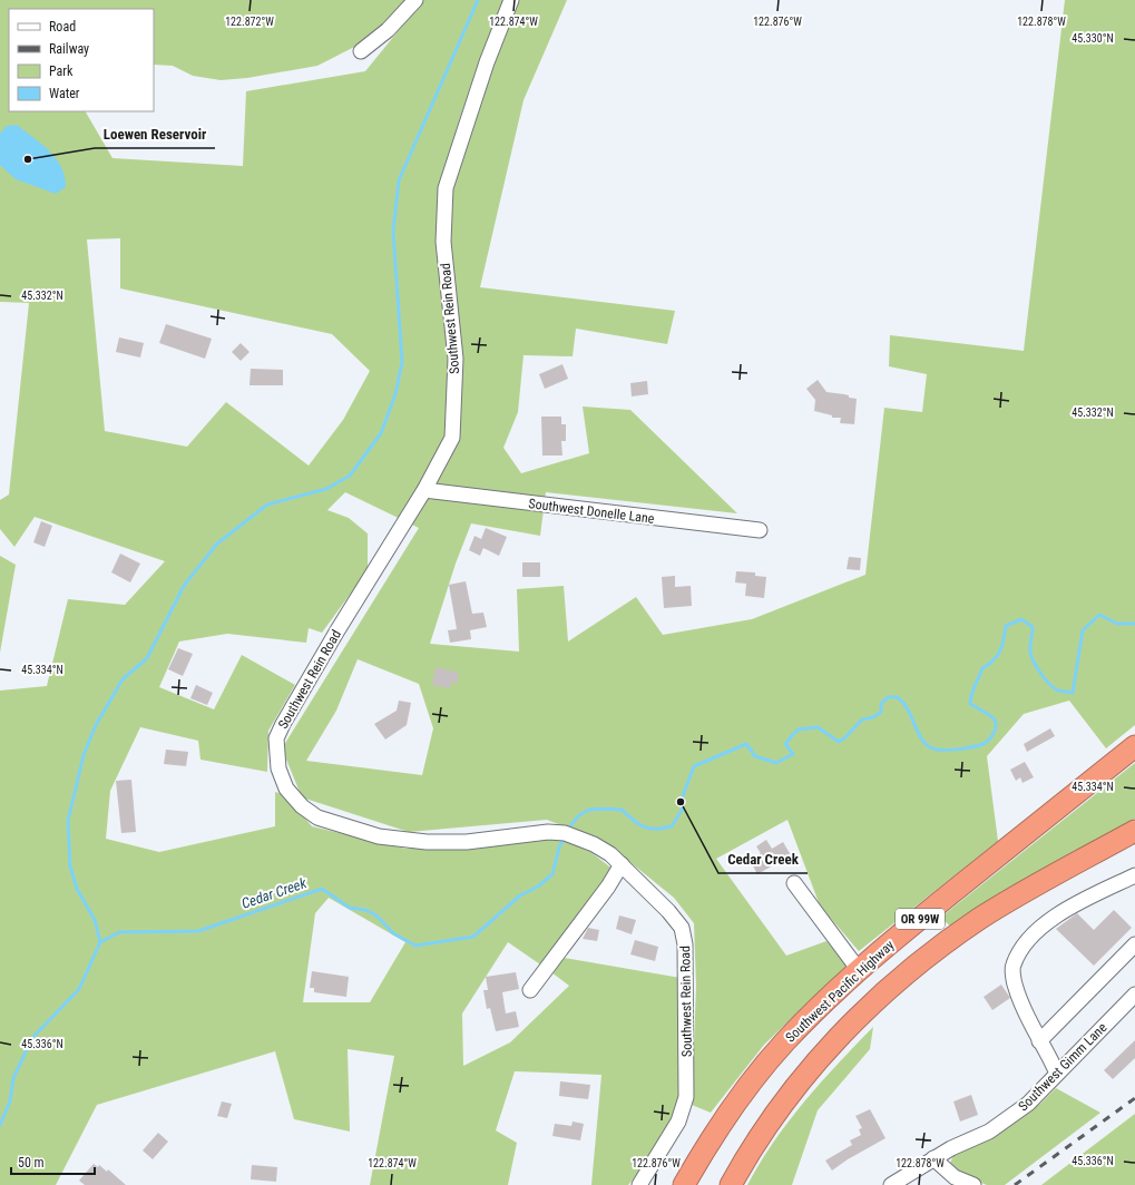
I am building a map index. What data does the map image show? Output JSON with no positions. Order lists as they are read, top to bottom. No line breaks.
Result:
{"streets":{"highway":["OR 99W","Southwest Pacific Highway"],"street":["Southwest Rein Road","Southwest Donelle Lane","Southwest Gimm Lane"]},"crossings":[["Southwest Rein Road","Southwest Donelle Lane"]],"water":["Cedar Creek"],"places":["Loewen Reservoir","Cedar Creek"],"legend":["Road","Railway","Park","Water"],"scale_bar":"50 m","coordinates":["122.872°W","122.874°W","122.876°W","122.878°W","45.330°N","45.332°N","45.334°N","45.336°N"]}
